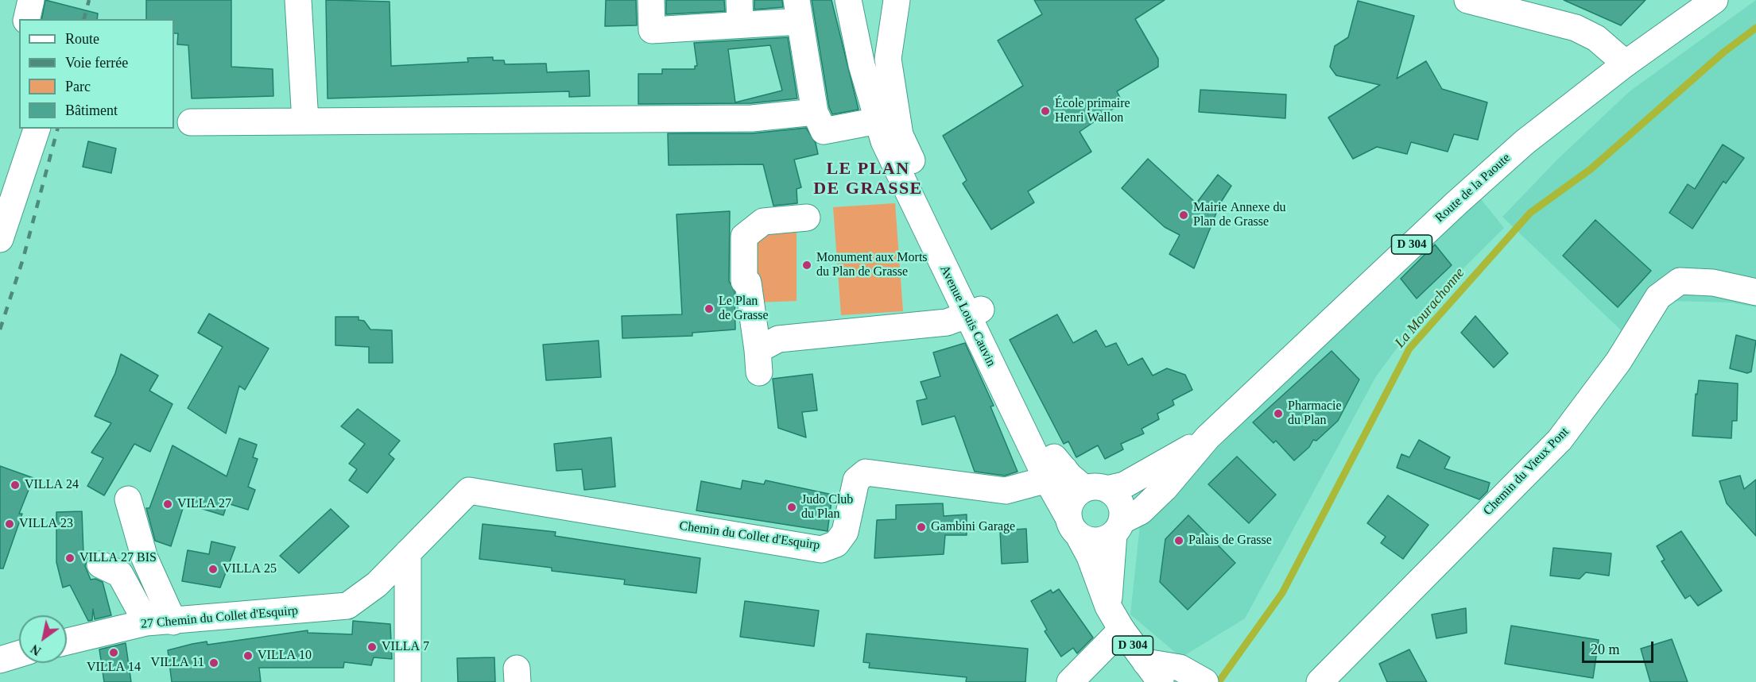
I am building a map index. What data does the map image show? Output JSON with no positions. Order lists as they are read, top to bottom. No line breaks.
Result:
{"streets":{"street":["Route de la Paoute","D 304","Avenue Louis Cauvin","Chemin du Vieux Pont","Chemin du Collet d'Esquirp","27 Chemin du Collet d'Esquirp"]},"crossings":[["Route de la Paoute","D 304"],["Route de la Paoute","Avenue Louis Cauvin"],["D 304","Avenue Louis Cauvin"],["Avenue Louis Cauvin","Chemin du Collet d'Esquirp"],["Chemin du Collet d'Esquirp","27 Chemin du Collet d'Esquirp"]],"districts":["LE PLAN DE GRASSE"],"water":["La Mourachonne"],"places":["École primaire Henri Wallon","Mairie Annexe du Plan de Grasse","Monument aux Morts du Plan de Grasse","Le Plan de Grasse","Pharmacie du Plan","VILLA 24","VILLA 27","Judo Club du Plan","VILLA 23","Gambini Garage","Palais de Grasse","VILLA 27 BIS","VILLA 25","VILLA 7","VILLA 14","VILLA 10","VILLA 11"],"legend":["Route","Voie ferrée","Parc","Bâtiment"],"scale_bar":"20 m","north":"bottom left"}
